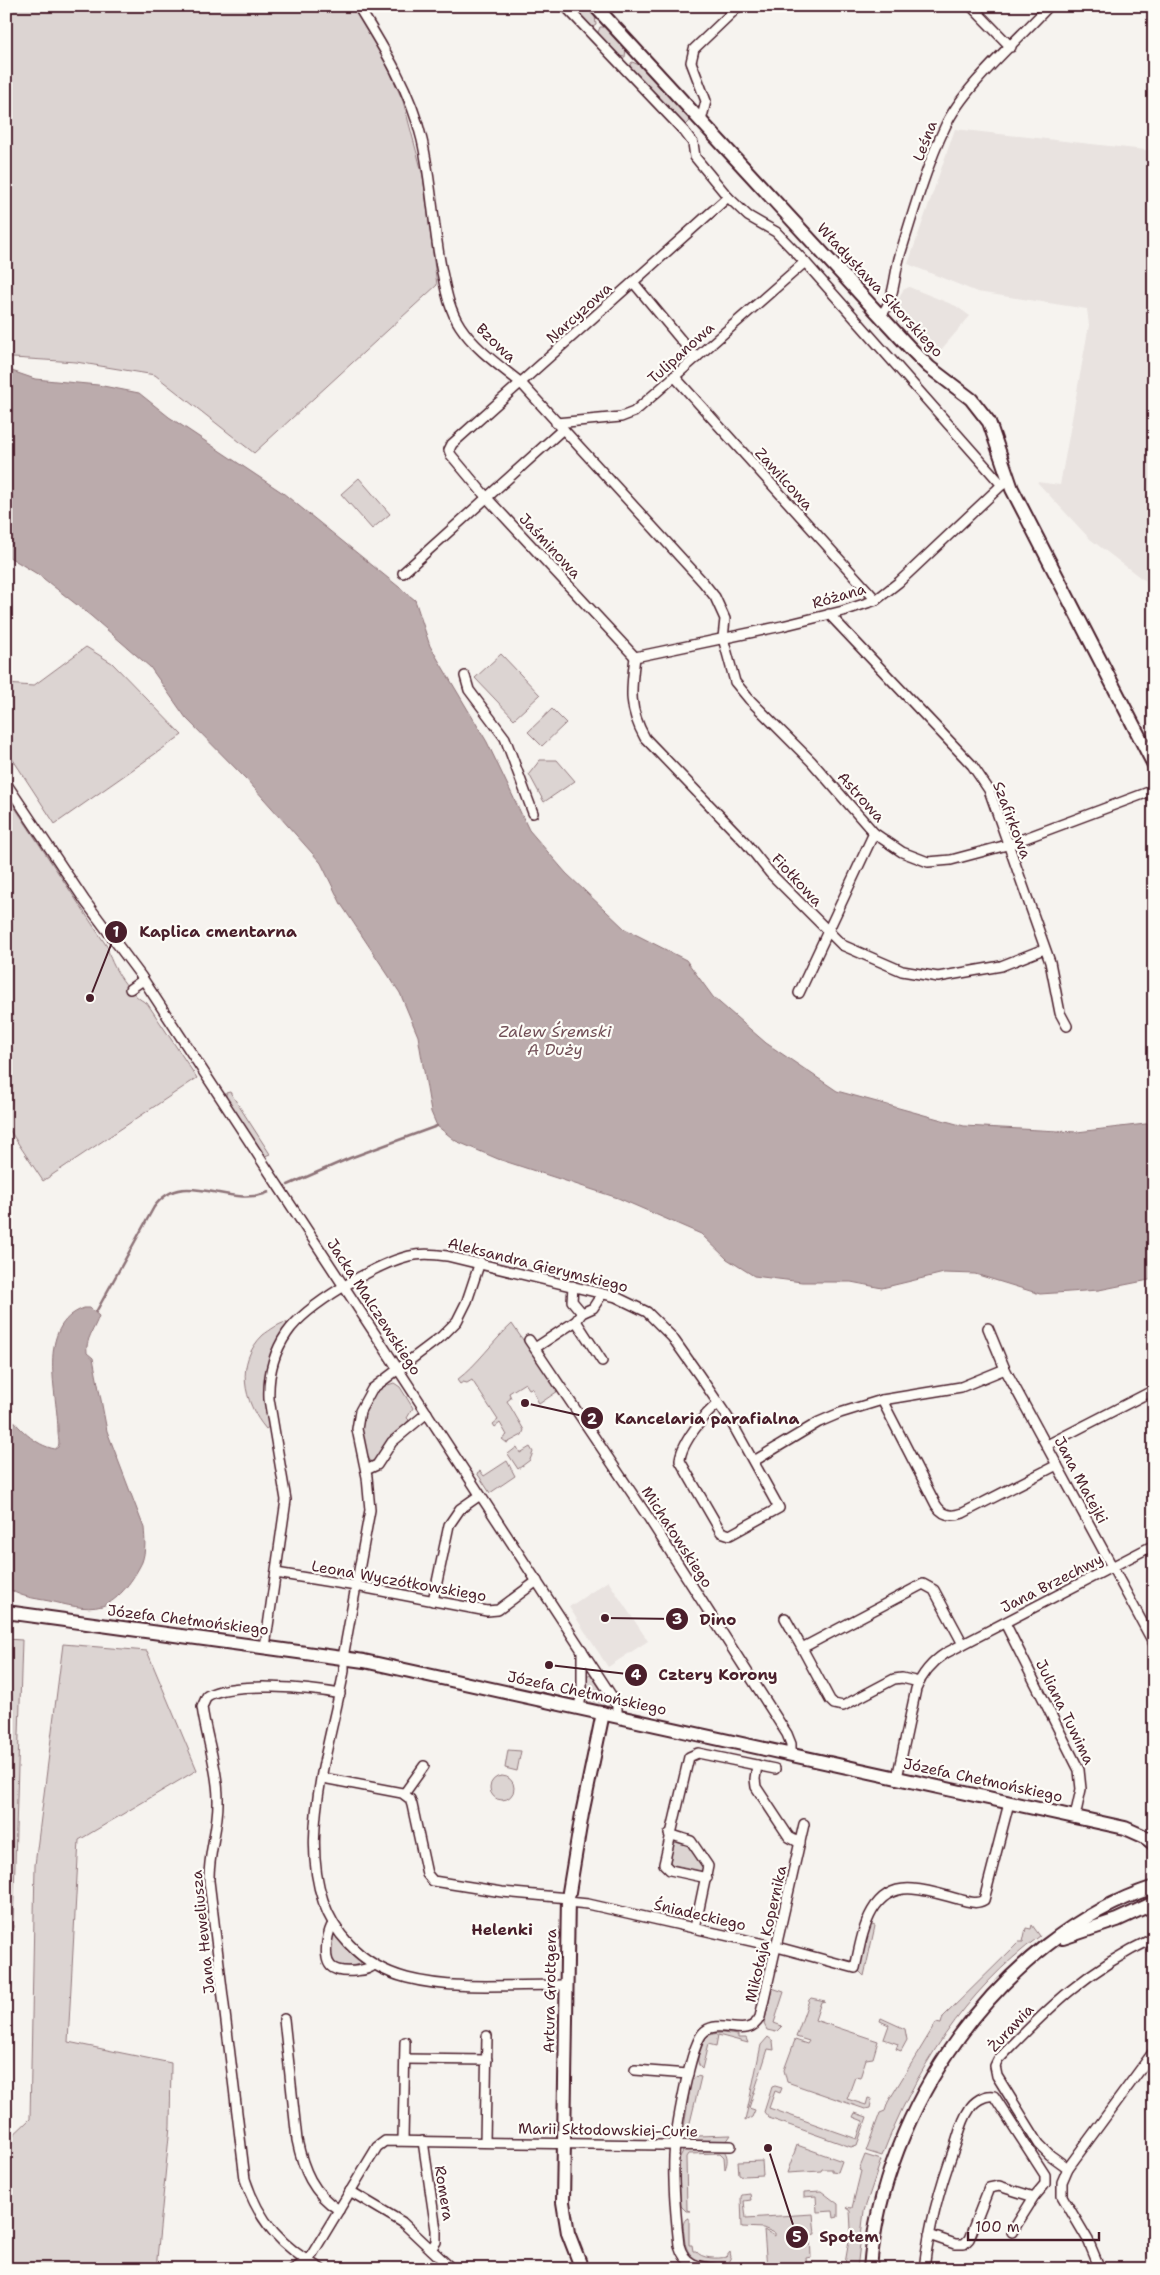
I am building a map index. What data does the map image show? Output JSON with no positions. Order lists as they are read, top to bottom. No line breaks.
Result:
{"streets":{"street":["Leśna","Władysława Sikorskiego","Narcyzowa","Bzowa","Tulipanowa","Zawilcowa","Jaśminowa","Różana","Astrowa","Szafirkowa","Fiołkowa","Aleksandra Gierymskiego","Jacka Malczewskiego","Jana Matejki","Michałowskiego","Leona Wyczółkowskiego","Jana Brzechwy","Józefa Chełmońskiego","Juliana Tuwima","Śniadeckiego","Jana Heweliusza","Mikołaja Kopernika","Artura Grottgera","Żurawia","Marii Skłodowskiej-Curie","Romera"]},"crossings":[["Leśna","Władysława Sikorskiego"],["Władysława Sikorskiego","Narcyzowa"],["Władysława Sikorskiego","Tulipanowa"],["Władysława Sikorskiego","Różana"],["Narcyzowa","Bzowa"],["Narcyzowa","Jaśminowa"],["Bzowa","Tulipanowa"],["Bzowa","Różana"],["Bzowa","Astrowa"],["Tulipanowa","Zawilcowa"],["Zawilcowa","Różana"],["Jaśminowa","Różana"],["Jaśminowa","Fiołkowa"],["Różana","Astrowa"],["Różana","Szafirkowa"],["Różana","Fiołkowa"],["Astrowa","Szafirkowa"],["Szafirkowa","Fiołkowa"],["Aleksandra Gierymskiego","Jacka Malczewskiego"],["Aleksandra Gierymskiego","Leona Wyczółkowskiego"],["Aleksandra Gierymskiego","Józefa Chełmońskiego"],["Jacka Malczewskiego","Leona Wyczółkowskiego"],["Jacka Malczewskiego","Józefa Chełmońskiego"],["Jana Matejki","Jana Brzechwy"],["Michałowskiego","Józefa Chełmońskiego"],["Jana Brzechwy","Józefa Chełmońskiego"],["Jana Brzechwy","Juliana Tuwima"],["Józefa Chełmońskiego","Juliana Tuwima"],["Józefa Chełmońskiego","Śniadeckiego"],["Józefa Chełmońskiego","Artura Grottgera"],["Śniadeckiego","Mikołaja Kopernika"],["Śniadeckiego","Artura Grottgera"],["Jana Heweliusza","Marii Skłodowskiej-Curie"],["Mikołaja Kopernika","Marii Skłodowskiej-Curie"],["Artura Grottgera","Marii Skłodowskiej-Curie"],["Marii Skłodowskiej-Curie","Romera"]],"districts":["Helenki"],"water":["Zalew Śremski A Duży"],"places":["Kaplica cmentarna","Kancelaria parafialna","Dino","Cztery Korony","Społem"],"scale_bar":"100 m"}
